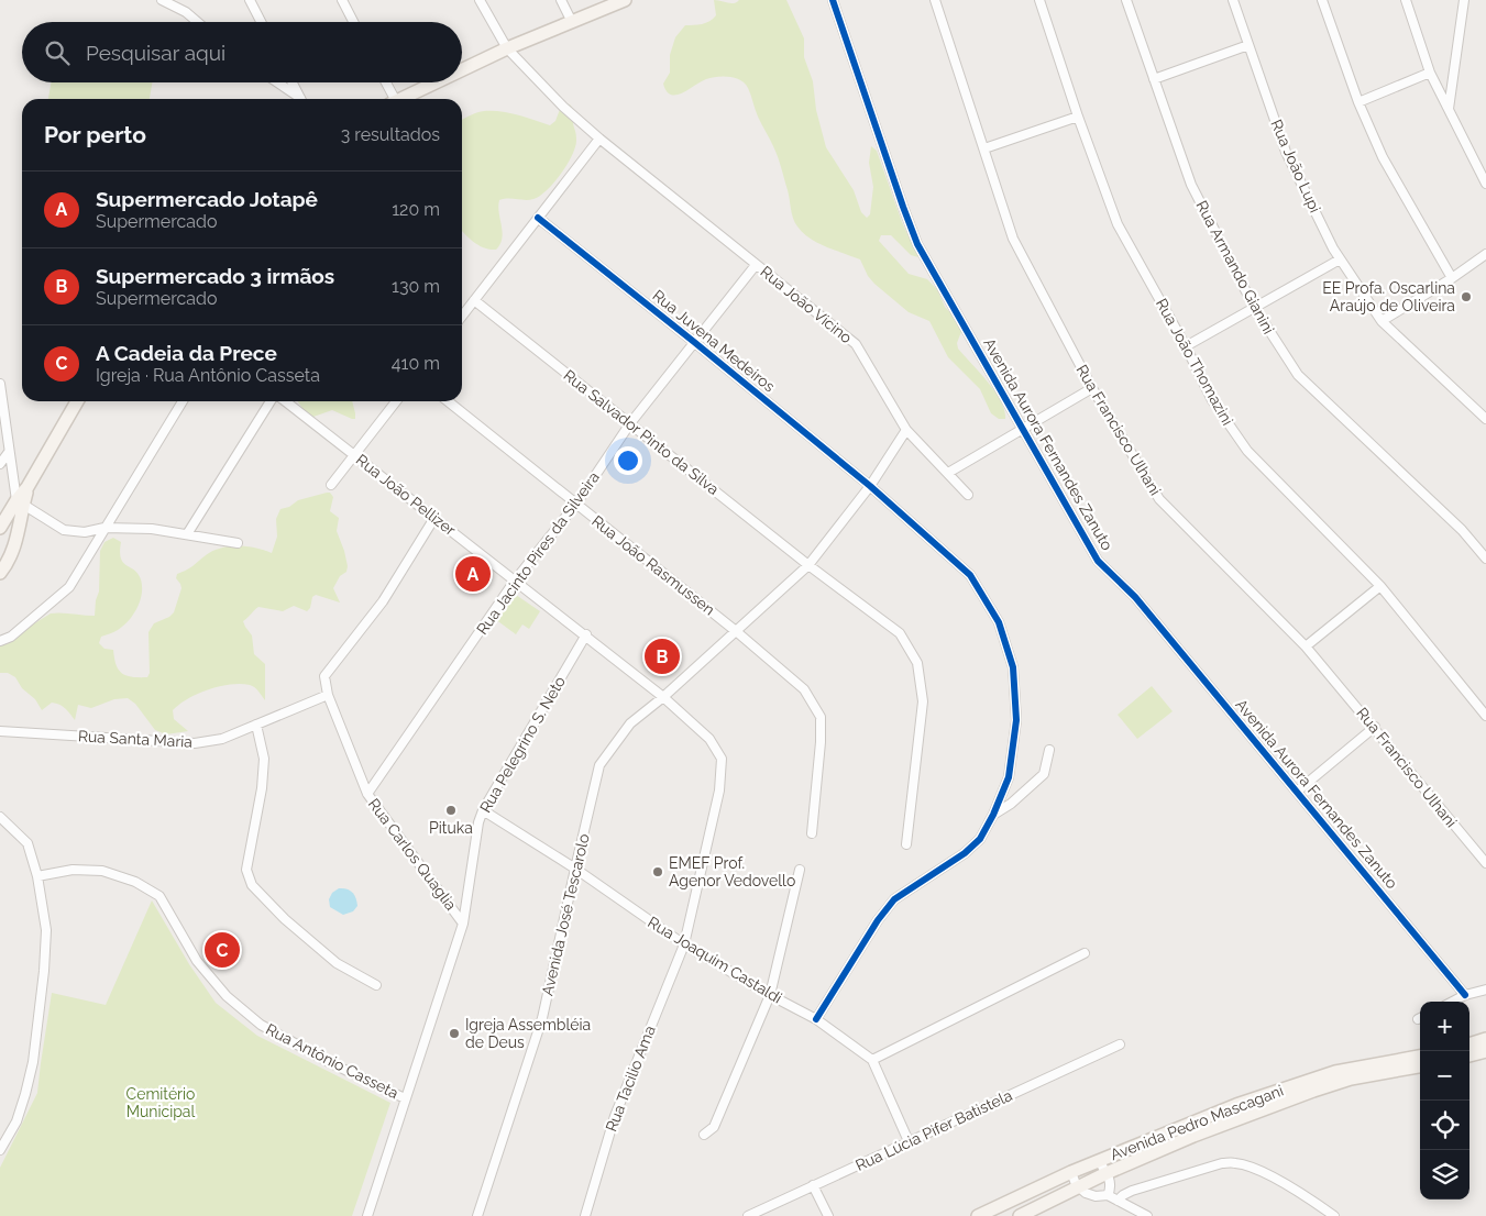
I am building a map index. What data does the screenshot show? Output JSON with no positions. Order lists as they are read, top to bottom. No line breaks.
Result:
{"streets":{"main road":["Avenida Pedro Mascagani"],"street":["Rua João Lupi","Rua Armando Gianini","Rua João Vicino","Rua Juvena Medeiros","Rua João Thomazini","Rua Francisco Ulhani","Rua Salvador Pinto da Silva","Avenida Aurora Fernandes Zanuto","Rua João Pellizer","Rua Jacinto Pires da Silveira","Rua João Rasmussen","Rua Santa Maria","Rua Pelegrino S. Neto","Rua Carlos Quaglia","Avenida José Tescarolo","Rua Joaquim Castaldi","Rua Antônio Casseta","Rua Tacilio Ama","Rua Lúcia Pifer Batistela"]},"crossings":[["Rua João Vicino","Rua Jacinto Pires da Silveira"],["Rua Juvena Medeiros","Rua Jacinto Pires da Silveira"],["Rua Juvena Medeiros","Rua Joaquim Castaldi"],["Rua Salvador Pinto da Silva","Rua Jacinto Pires da Silveira"],["Rua João Pellizer","Rua Jacinto Pires da Silveira"],["Rua João Pellizer","Rua Pelegrino S. Neto"],["Rua João Pellizer","Rua Carlos Quaglia"],["Rua João Pellizer","Avenida José Tescarolo"],["Rua João Pellizer","Rua Tacilio Ama"],["Rua Jacinto Pires da Silveira","Rua João Rasmussen"],["Rua Jacinto Pires da Silveira","Rua Carlos Quaglia"],["Rua Santa Maria","Rua Carlos Quaglia"],["Rua Pelegrino S. Neto","Rua Carlos Quaglia"],["Rua Pelegrino S. Neto","Rua Joaquim Castaldi"],["Rua Carlos Quaglia","Rua Antônio Casseta"],["Avenida José Tescarolo","Rua Joaquim Castaldi"],["Avenida José Tescarolo","Rua Tacilio Ama"],["Rua Joaquim Castaldi","Rua Tacilio Ama"]],"parks":["Cemitério Municipal"],"places":["EE Profa. Oscarlina Araújo de Oliveira","Pituka","EMEF Prof. Agenor Vedovello","Igreja Assembléia de Deus"],"page":{"search":"Pesquisar aqui","heading":["Por perto","3 resultados"],"list":[{"mark":"A","name":"Supermercado Jotapê","note":"Supermercado","value":"120 m"},{"mark":"B","name":"Supermercado 3 irmãos","note":"Supermercado","value":"130 m"},{"mark":"C","name":"A Cadeia da Prece","note":"Igreja · Rua Antônio Casseta","value":"410 m"}],"pins":["A","B","C"],"map_buttons":["+","−"]}}
